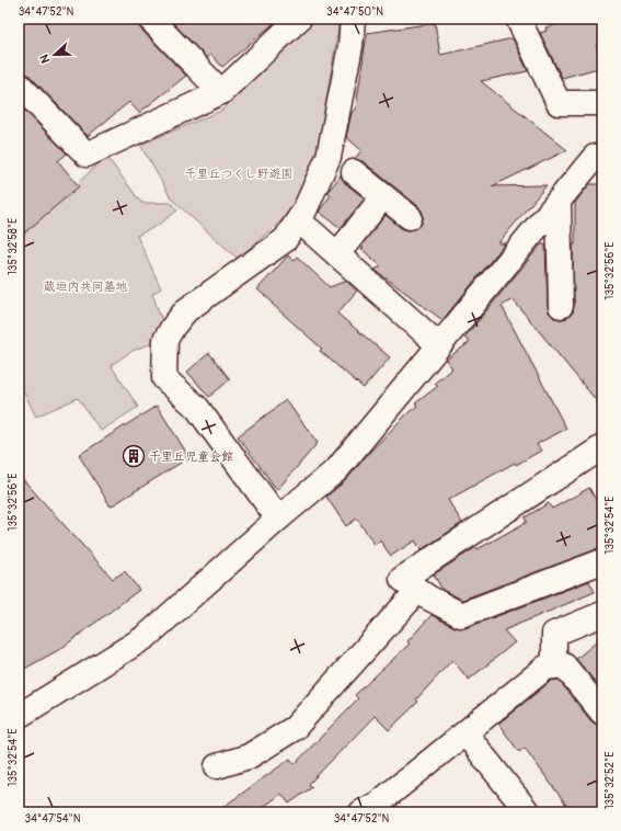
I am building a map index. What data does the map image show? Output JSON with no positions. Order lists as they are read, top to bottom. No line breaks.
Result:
{"parks":["千里丘つくし野遊園","蔵垣内共同墓地"],"places":{"building":["千里丘児童会館"]},"north":"left","coordinates":["34°47'52\"N","34°47'50\"N","135°32'58\"E","135°32'56\"E","135°32'54\"E","135°32'52\"E","34°47'54\"N"]}
